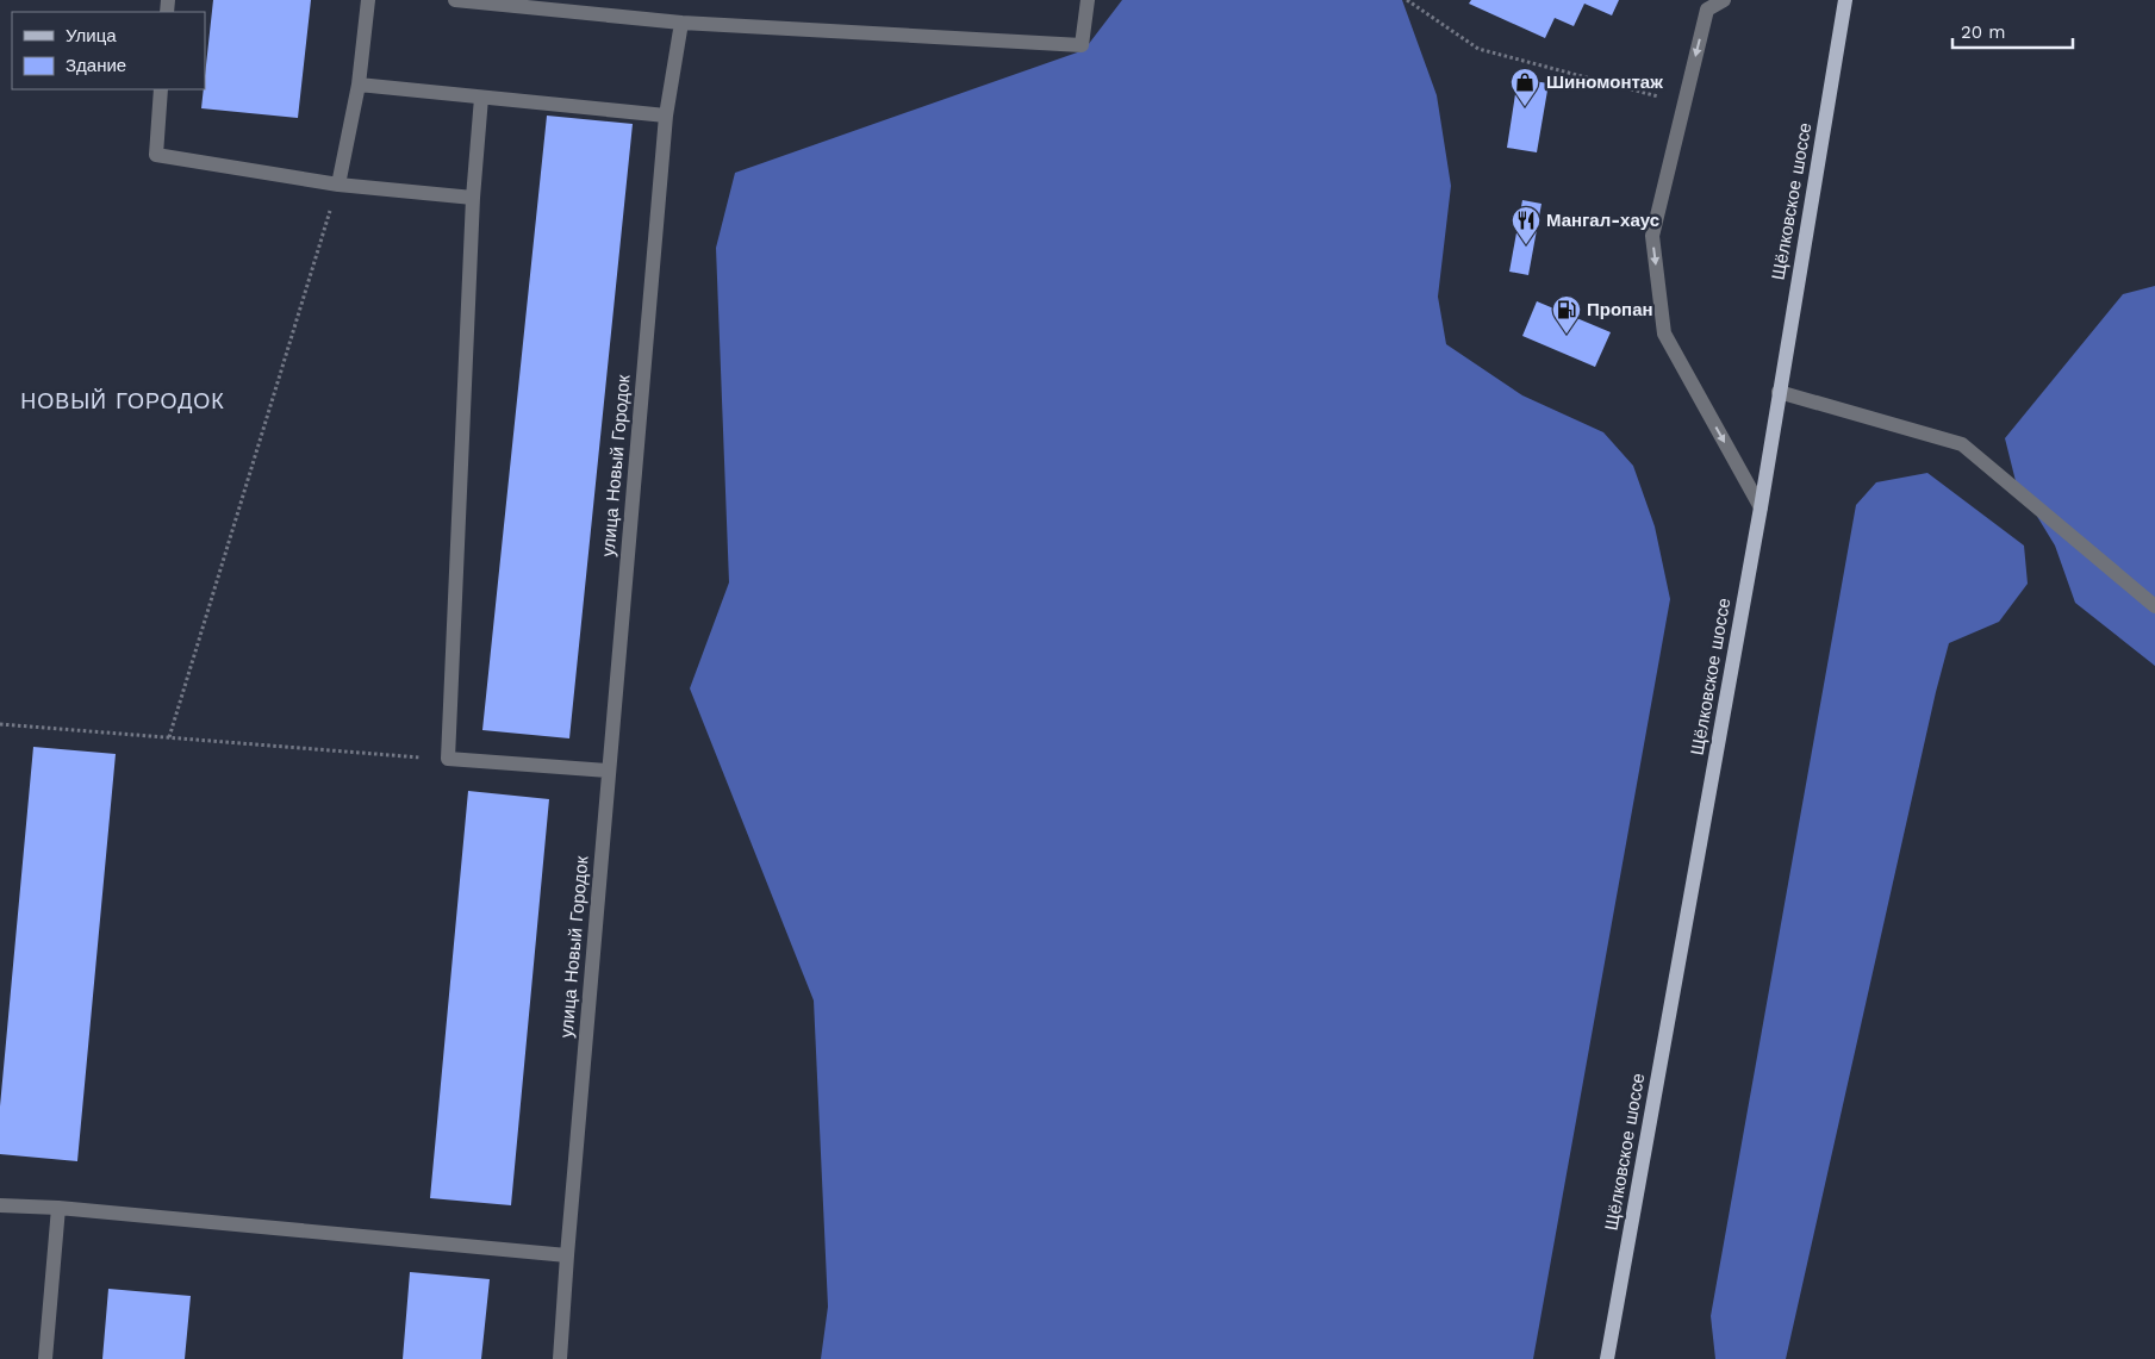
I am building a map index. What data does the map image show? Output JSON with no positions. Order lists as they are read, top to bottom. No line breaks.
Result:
{"streets":{"main road":["Щёлковское шоссе"],"street":["улица Новый Городок"]},"districts":["НОВЫЙ ГОРОДОК"],"places":{"shop":["Шиномонтаж"],"restaurant":["Мангал-хаус"],"fuel station":["Пропан"]},"legend":["Улица","Здание"],"scale_bar":"20 m"}
